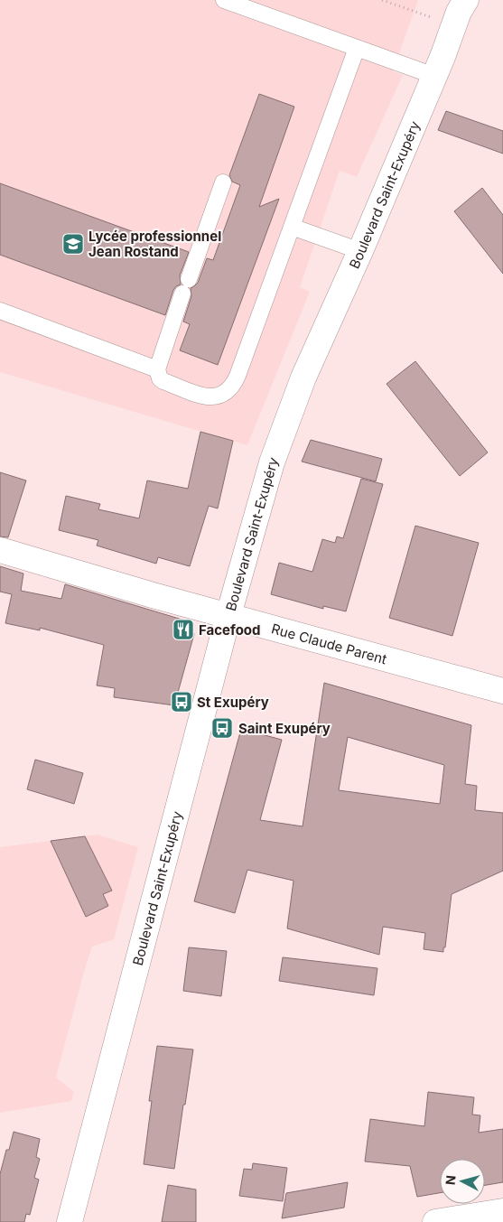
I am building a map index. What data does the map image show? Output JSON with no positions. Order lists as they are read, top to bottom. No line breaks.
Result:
{"streets":{"street":["Boulevard Saint-Exupéry","Rue Claude Parent"]},"crossings":[["Boulevard Saint-Exupéry","Rue Claude Parent"]],"places":{"school or university":["Lycée professionnel Jean Rostand"],"restaurant":["Facefood"],"bus stop":["St Exupéry","Saint Exupéry"]},"north":"left"}
